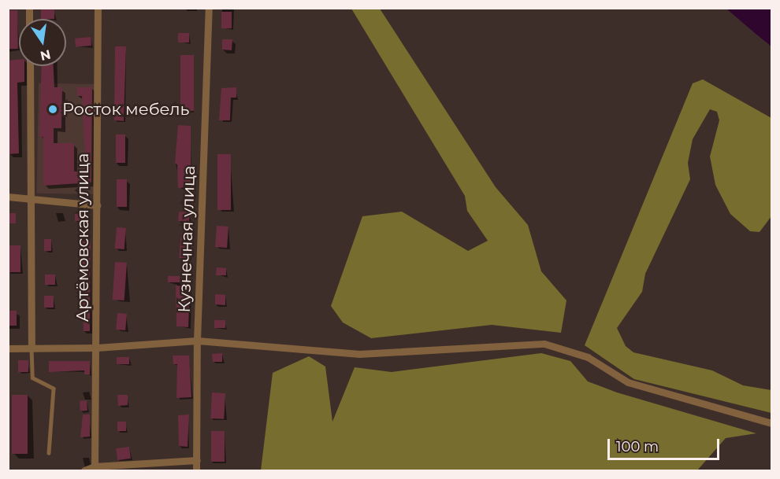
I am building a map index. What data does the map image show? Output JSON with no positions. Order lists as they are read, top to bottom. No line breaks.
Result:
{"streets":{"street":["Артёмовская улица","Кузнечная улица"]},"places":["Росток мебель"],"scale_bar":"100 m","north":"bottom"}
